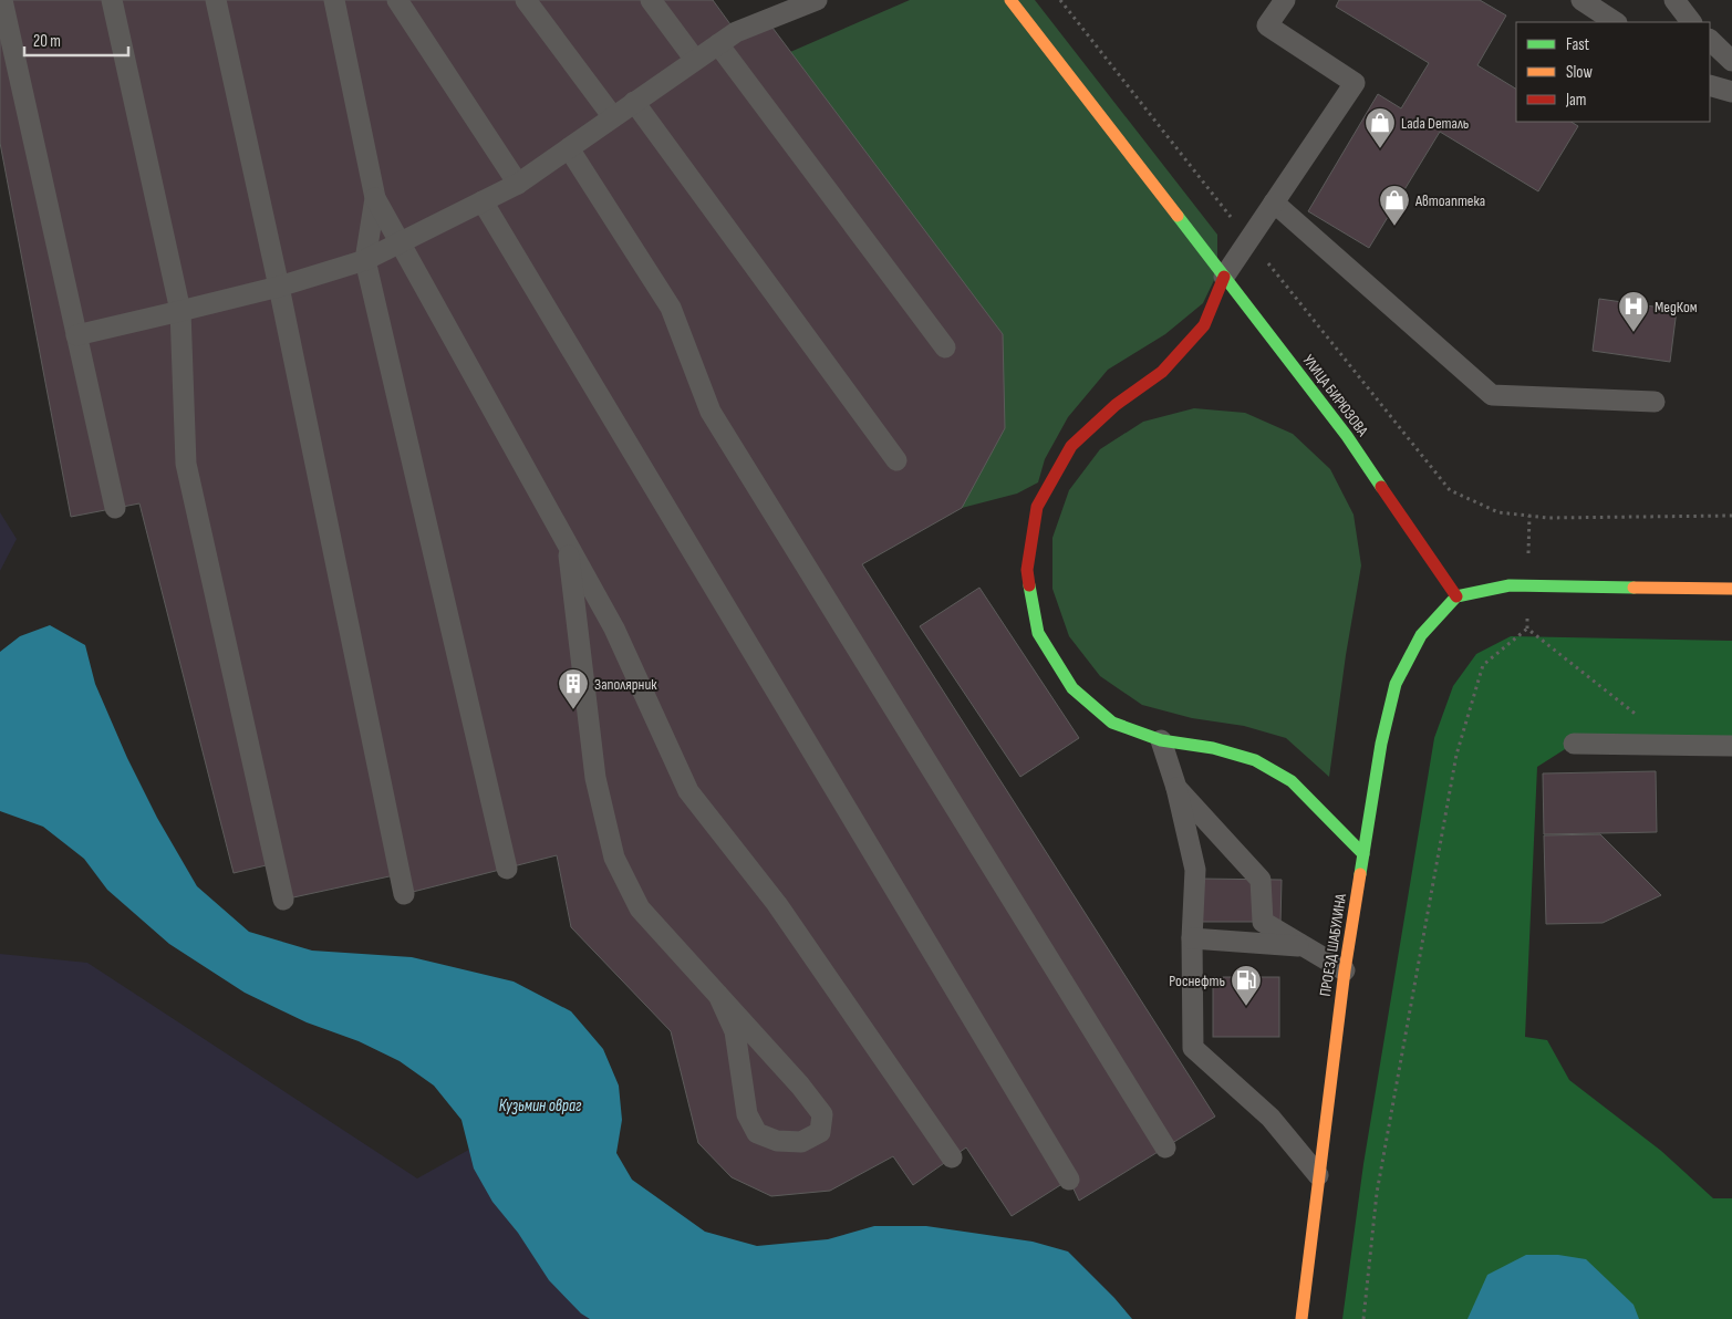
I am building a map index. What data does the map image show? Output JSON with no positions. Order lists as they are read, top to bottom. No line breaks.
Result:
{"streets":{"main road":["УЛИЦА БИРЮЗОВА","ПРОЕЗД ШАБУЛИНА"]},"crossings":[["УЛИЦА БИРЮЗОВА","ПРОЕЗД ШАБУЛИНА"]],"water":["Кузьмин овраг"],"places":{"shop":["Lada Dеталь","Автоаптека"],"hospital":["МедКом"],"building":["Заполярник"],"fuel station":["Роснефть"]},"legend":["Fast","Slow","Jam"],"scale_bar":"20 m"}
